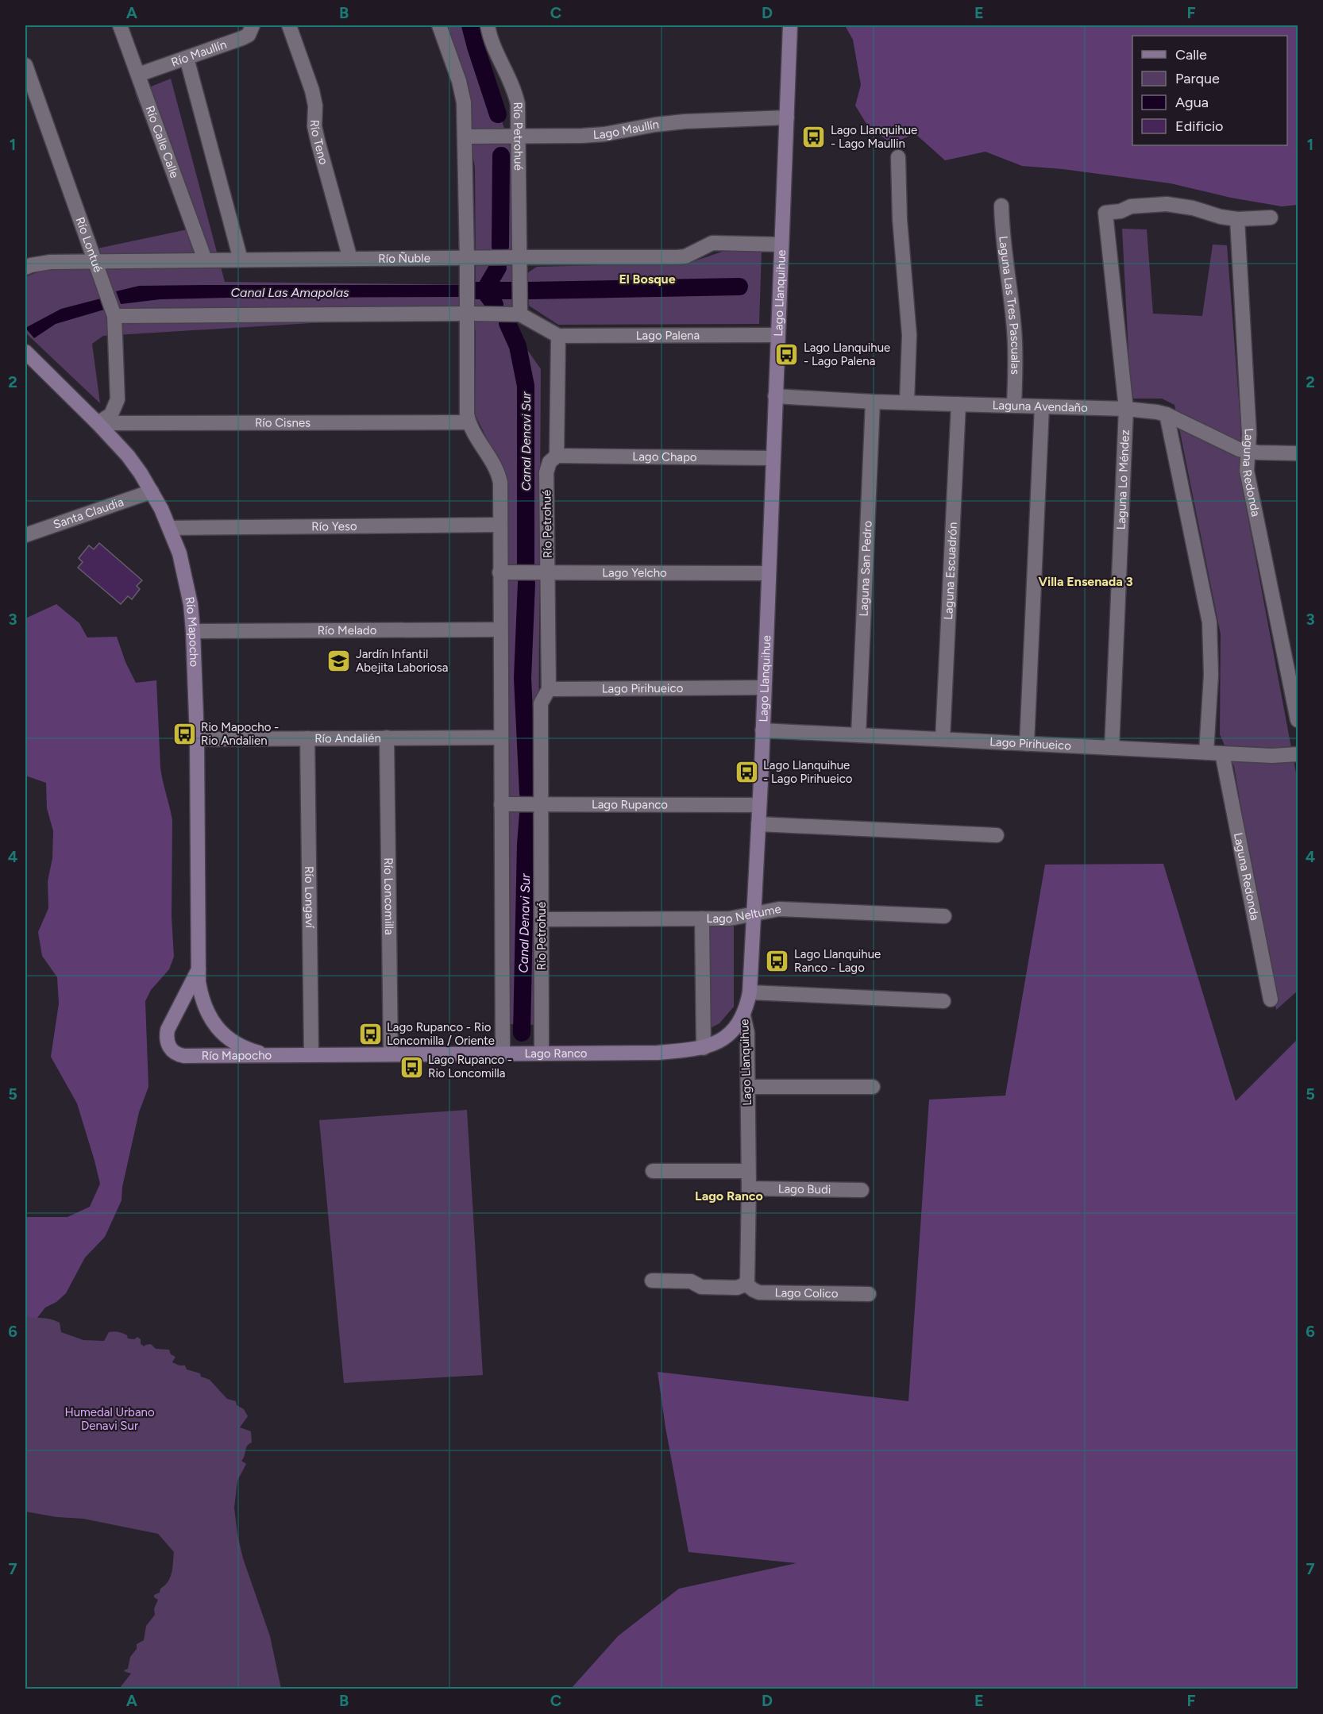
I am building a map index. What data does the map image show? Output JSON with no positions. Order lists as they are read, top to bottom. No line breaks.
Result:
{"streets":{"street":["Río Maullín","Lago Maullín","Río Petrohué","Río Teno","Río Calle Calle","Río Lontué","Río Ñuble","Lago Llanquihue","Laguna Las Tres Pascualas","Lago Palena","Laguna Avendaño","Río Cisnes","Lago Chapo","Laguna Redonda","Laguna Lo Méndez","Santa Claudia","Río Yeso","Laguna San Pedro","Laguna Escuadrón","Lago Yelcho","Río Melado","Río Mapocho","Lago Pirihueico","Río Andalién","Lago Rupanco","Río Longaví","Río Loncomilla","Lago Neltume","Lago Ranco","Lago Budi","Lago Colico"]},"crossings":[["Río Maullín","Río Calle Calle"],["Lago Maullín","Río Petrohué"],["Lago Maullín","Lago Llanquihue"],["Río Petrohué","Río Ñuble"],["Río Petrohué","Lago Palena"],["Río Petrohué","Lago Chapo"],["Río Petrohué","Lago Yelcho"],["Río Petrohué","Lago Pirihueico"],["Río Petrohué","Lago Rupanco"],["Río Petrohué","Lago Neltume"],["Río Petrohué","Lago Ranco"],["Río Teno","Río Ñuble"],["Río Calle Calle","Río Ñuble"],["Río Lontué","Río Ñuble"],["Río Lontué","Río Cisnes"],["Río Lontué","Río Mapocho"],["Río Ñuble","Lago Llanquihue"],["Lago Llanquihue","Lago Palena"],["Lago Llanquihue","Laguna Avendaño"],["Lago Llanquihue","Lago Chapo"],["Lago Llanquihue","Lago Yelcho"],["Lago Llanquihue","Lago Pirihueico"],["Lago Llanquihue","Lago Rupanco"],["Lago Llanquihue","Lago Neltume"],["Lago Llanquihue","Lago Ranco"],["Lago Llanquihue","Lago Budi"],["Lago Llanquihue","Lago Colico"],["Laguna Las Tres Pascualas","Laguna Avendaño"],["Laguna Avendaño","Laguna Redonda"],["Laguna Avendaño","Laguna Lo Méndez"],["Laguna Avendaño","Laguna San Pedro"],["Laguna Avendaño","Laguna Escuadrón"],["Río Cisnes","Río Mapocho"],["Laguna Redonda","Laguna Lo Méndez"],["Laguna Redonda","Lago Pirihueico"],["Laguna Lo Méndez","Lago Pirihueico"],["Santa Claudia","Río Mapocho"],["Río Yeso","Río Mapocho"],["Laguna San Pedro","Lago Pirihueico"],["Laguna Escuadrón","Lago Pirihueico"],["Río Melado","Río Mapocho"],["Río Mapocho","Río Andalién"],["Río Mapocho","Lago Ranco"],["Río Andalién","Río Longaví"],["Río Andalién","Río Loncomilla"],["Río Longaví","Lago Ranco"],["Río Loncomilla","Lago Ranco"]],"districts":["El Bosque","Villa Ensenada 3","Lago Ranco"],"water":["Canal Las Amapolas","Canal Denavi Sur"],"parks":["Humedal Urbano Denavi Sur"],"places":{"bus stop":["Lago Llanquihue - Lago Maullin","Lago Llanquihue - Lago Palena","Rio Mapocho - Rio Andalien","Lago Llanquihue - Lago Pirihueico","Lago Llanquihue Ranco - Lago","Lago Rupanco - Rio Loncomilla / Oriente","Lago Rupanco - Rio Loncomilla"],"school or university":["Jardín Infantil Abejita Laboriosa"]},"legend":["Calle","Parque","Agua","Edificio"],"grid":{"columns":["A","B","C","D","E","F"],"rows":["1","2","3","4","5","6","7"]}}
